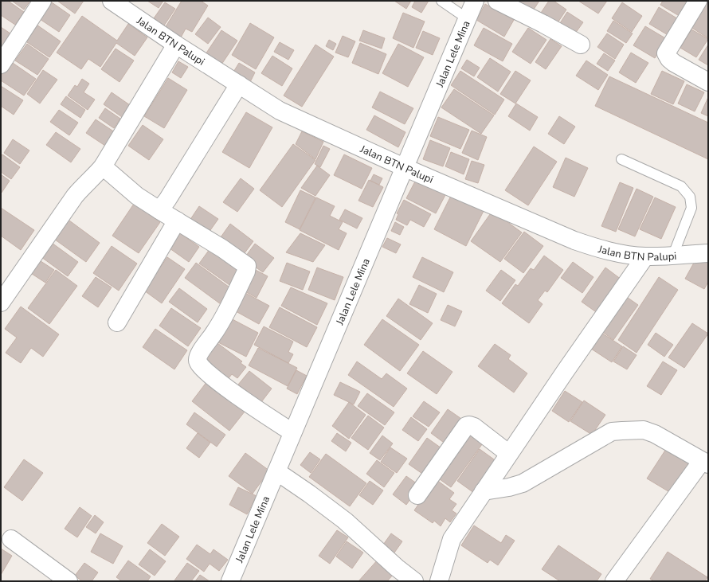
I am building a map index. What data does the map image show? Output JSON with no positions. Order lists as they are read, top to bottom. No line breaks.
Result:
{"streets":{"street":["Jalan BTN Palupi","Jalan Lele Mina"]},"crossings":[["Jalan BTN Palupi","Jalan Lele Mina"]]}
